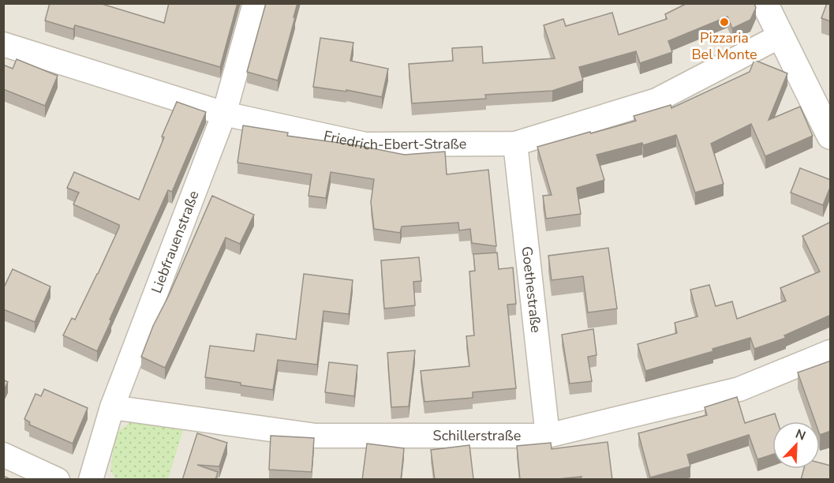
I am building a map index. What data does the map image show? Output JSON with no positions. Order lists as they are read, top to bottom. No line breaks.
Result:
{"streets":{"street":["Friedrich-Ebert-Straße","Liebfrauenstraße","Goethestraße","Schillerstraße"]},"crossings":[["Friedrich-Ebert-Straße","Liebfrauenstraße"],["Friedrich-Ebert-Straße","Goethestraße"],["Liebfrauenstraße","Schillerstraße"],["Goethestraße","Schillerstraße"]],"places":["Pizzaria Bel Monte"],"north":"top right"}
